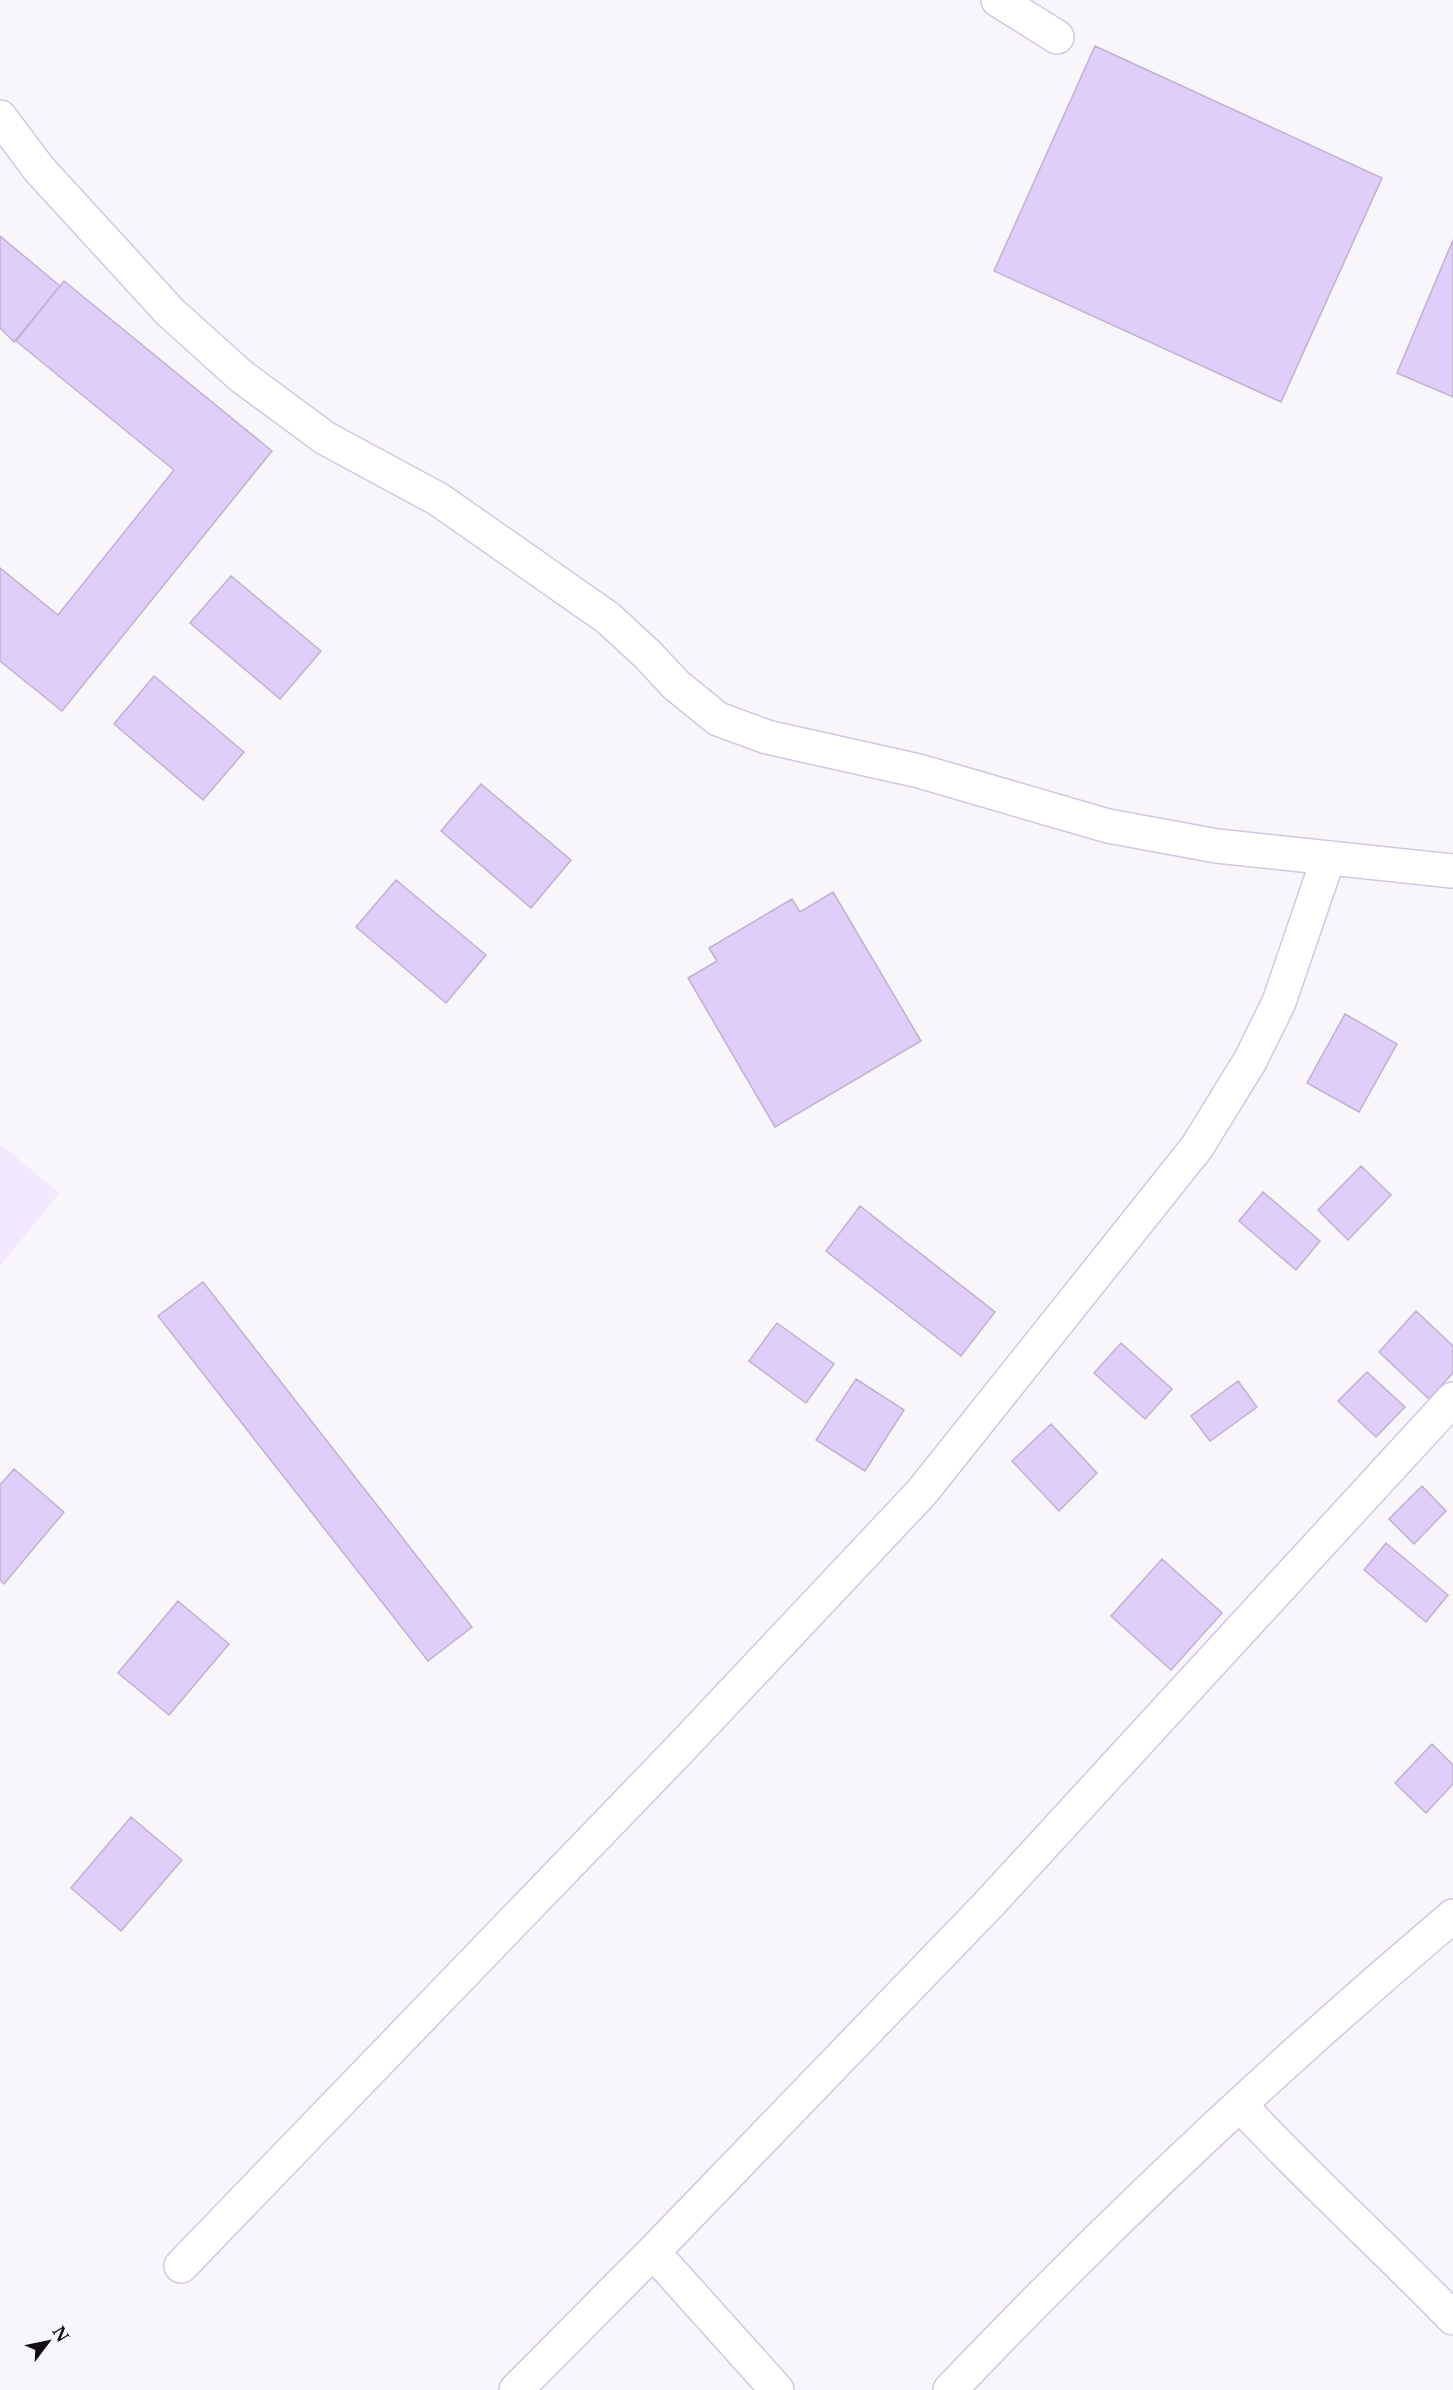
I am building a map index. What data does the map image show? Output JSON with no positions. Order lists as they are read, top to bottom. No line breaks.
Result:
{"north":"top right"}
